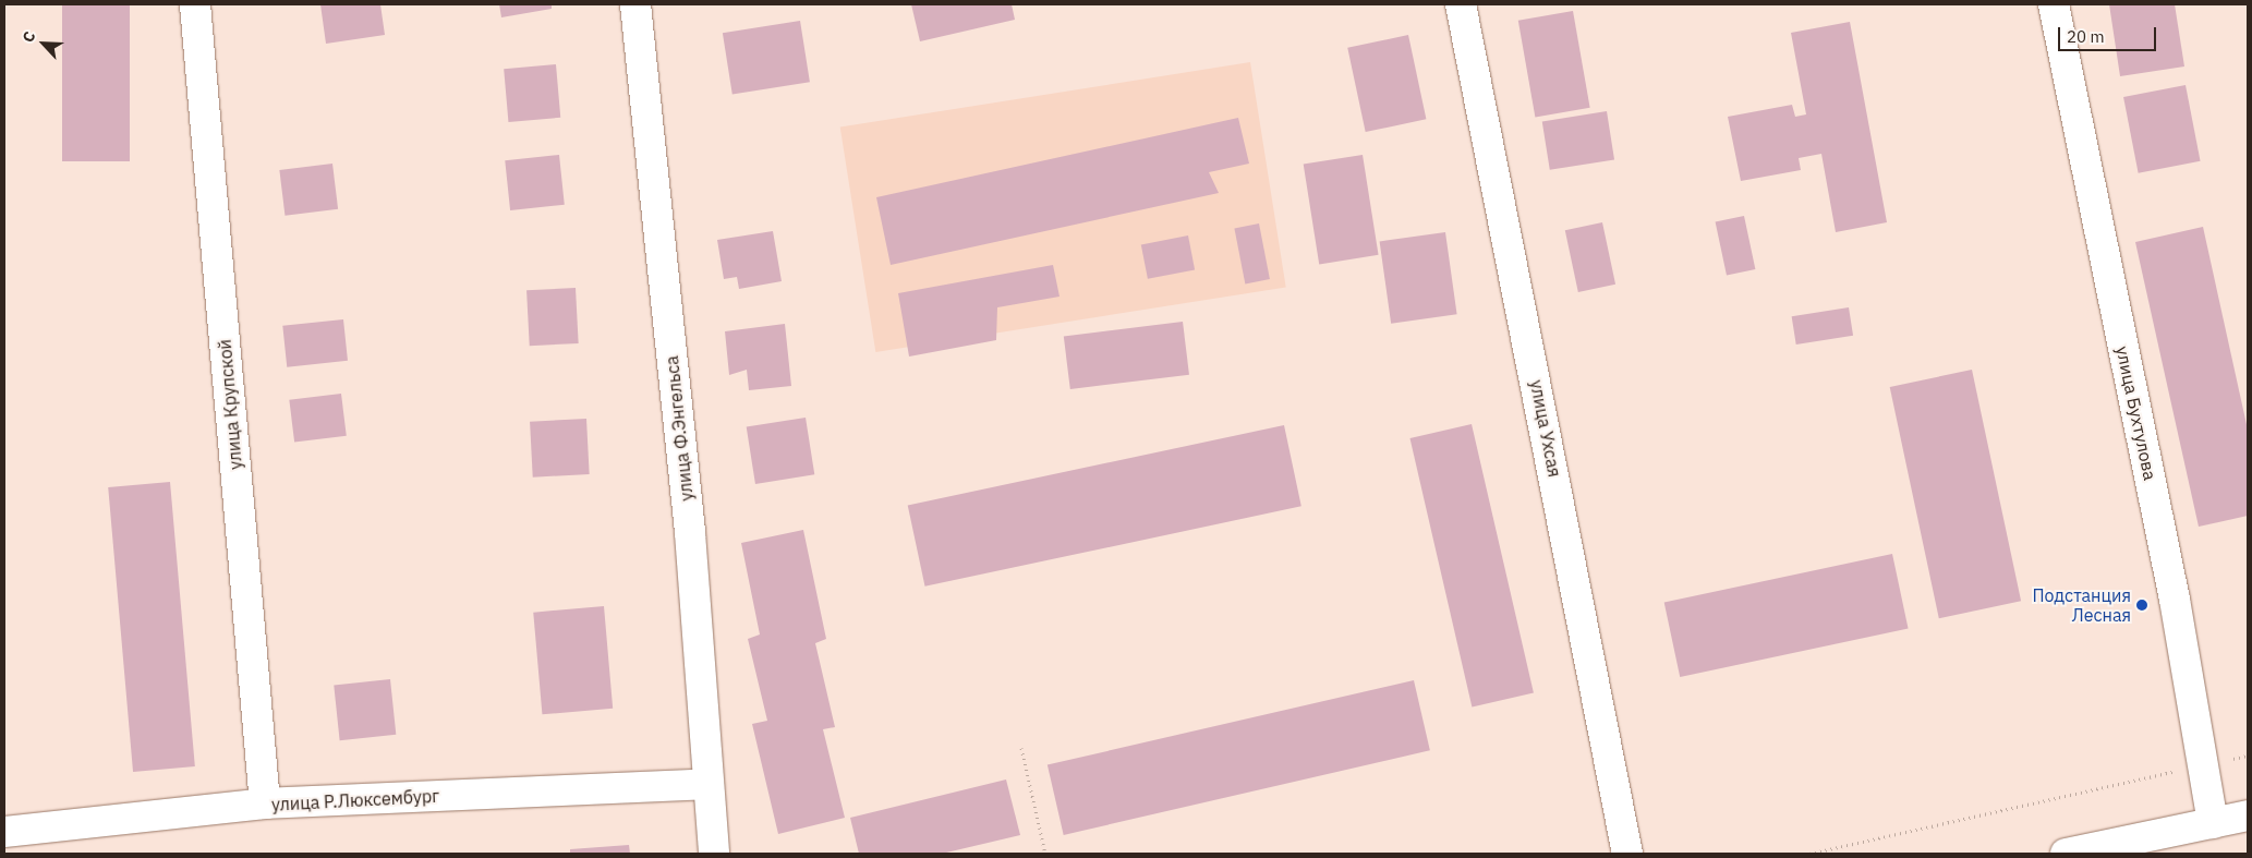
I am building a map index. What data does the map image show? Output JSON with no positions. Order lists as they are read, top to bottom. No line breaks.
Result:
{"streets":{"street":["улица Крупской","улица Бухтулова","улица Ф.Энгельса","улица Ухсая","улица Р.Люксембург"]},"crossings":[["улица Крупской","улица Р.Люксембург"],["улица Ф.Энгельса","улица Р.Люксембург"]],"places":["Подстанция Лесная"],"scale_bar":"20 m","north":"top left"}
